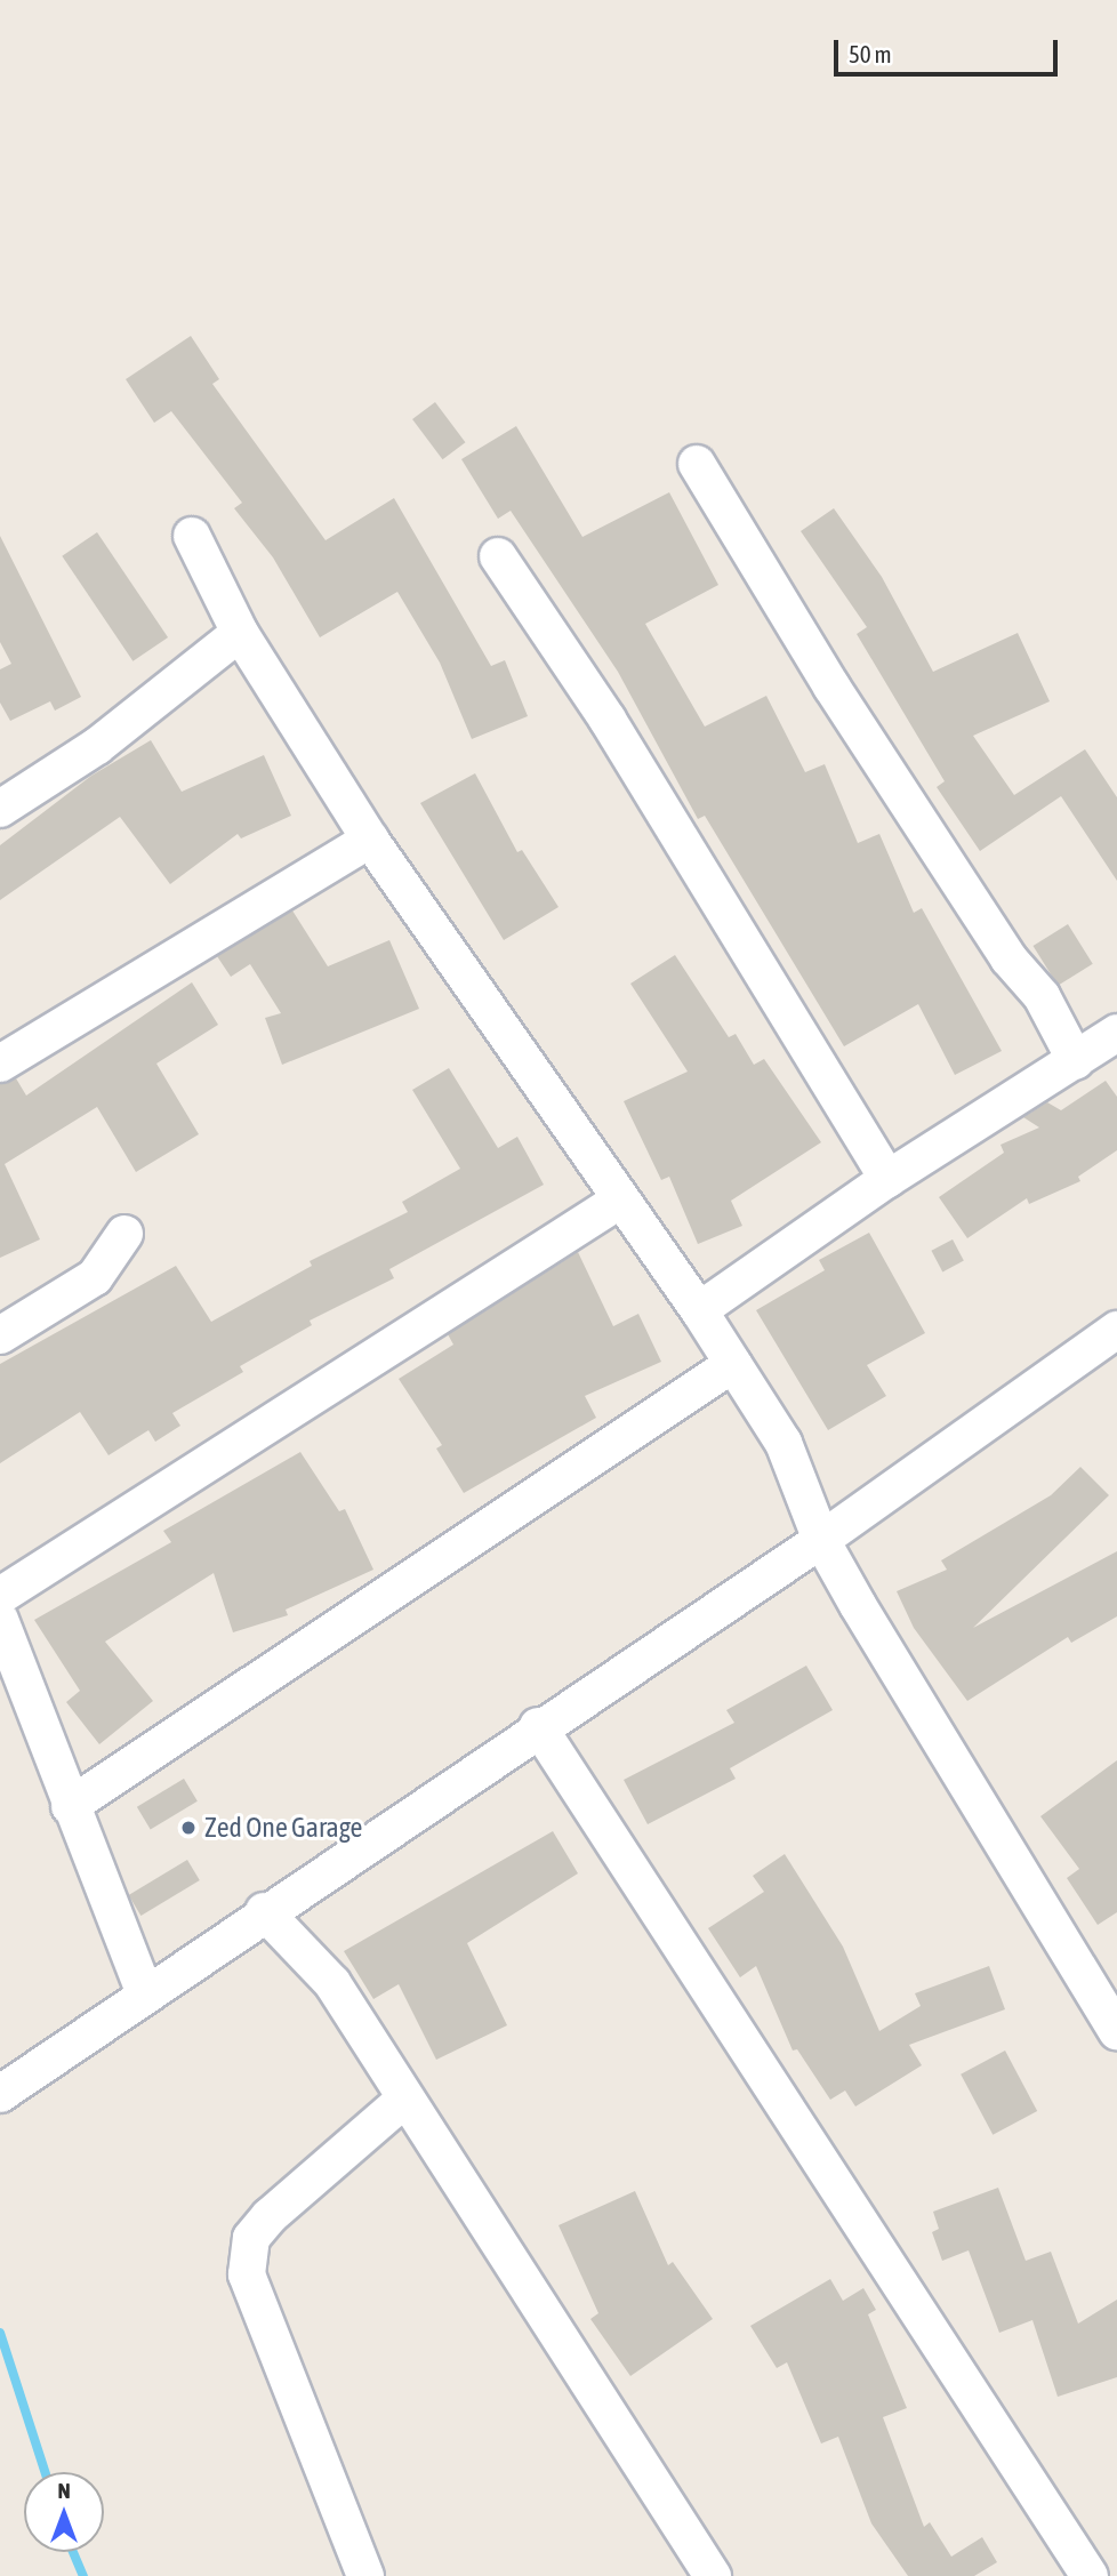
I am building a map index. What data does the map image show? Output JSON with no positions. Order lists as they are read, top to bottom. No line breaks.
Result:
{"places":["Zed One Garage"],"scale_bar":"50 m","north":"top"}
